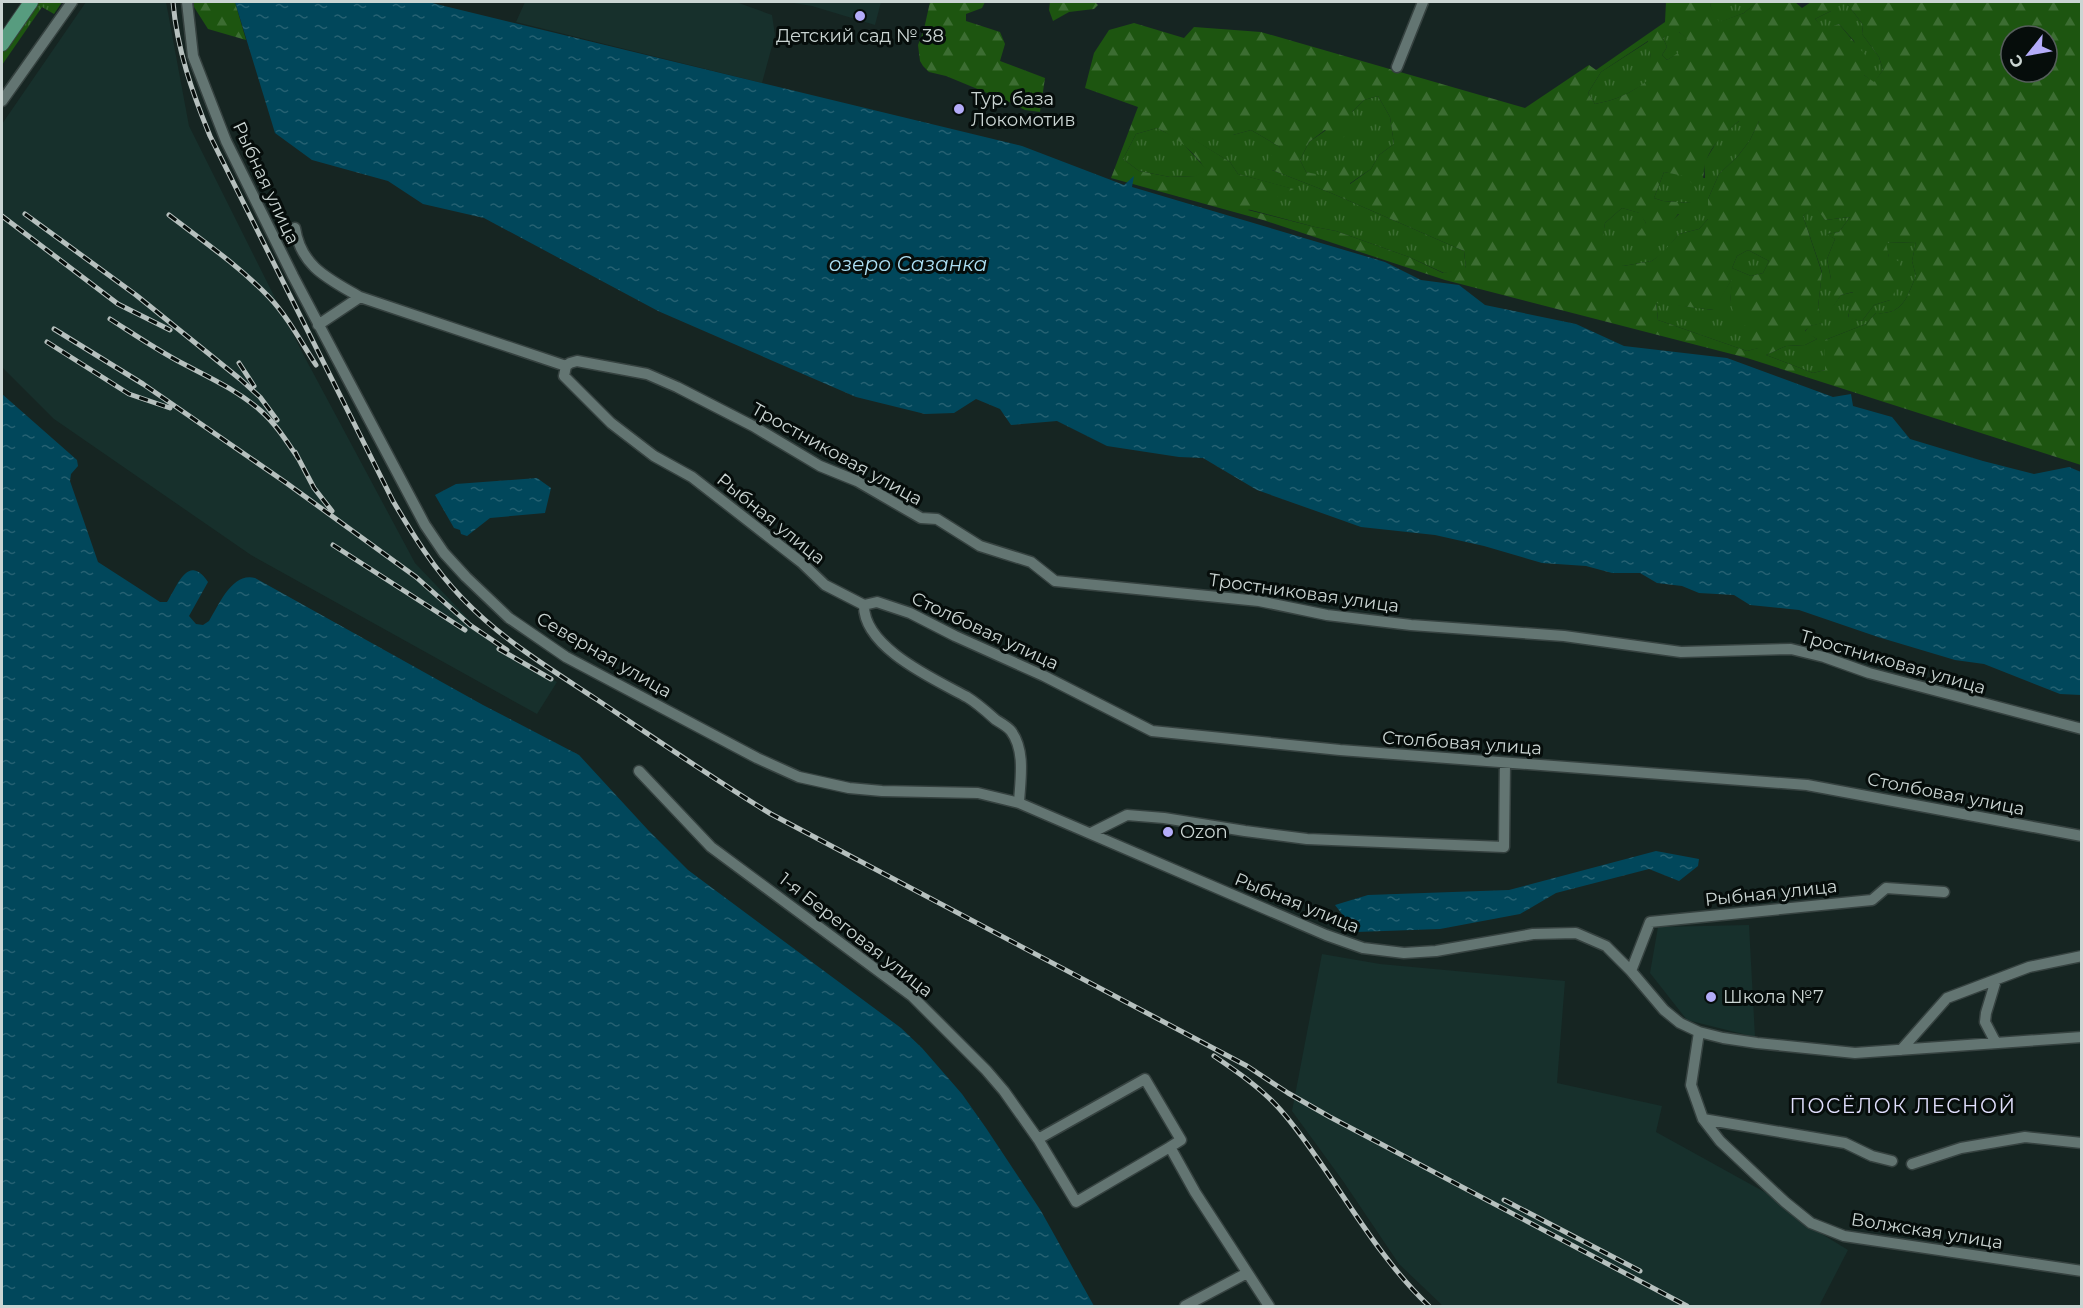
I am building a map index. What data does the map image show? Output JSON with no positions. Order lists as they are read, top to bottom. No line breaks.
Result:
{"streets":{"street":["Рыбная улица","Тростниковая улица","Столбовая улица","Северная улица","1-я Береговая улица","Волжская улица"]},"crossings":[["Рыбная улица","Тростниковая улица"],["Рыбная улица","Столбовая улица"],["Рыбная улица","Северная улица"],["Рыбная улица","Волжская улица"]],"districts":["ПОСЁЛОК ЛЕСНОЙ"],"water":["озеро Сазанка"],"places":["Детский сад № 38","Тур. база Локомотив","Ozon","Школа №7"],"north":"bottom left"}
